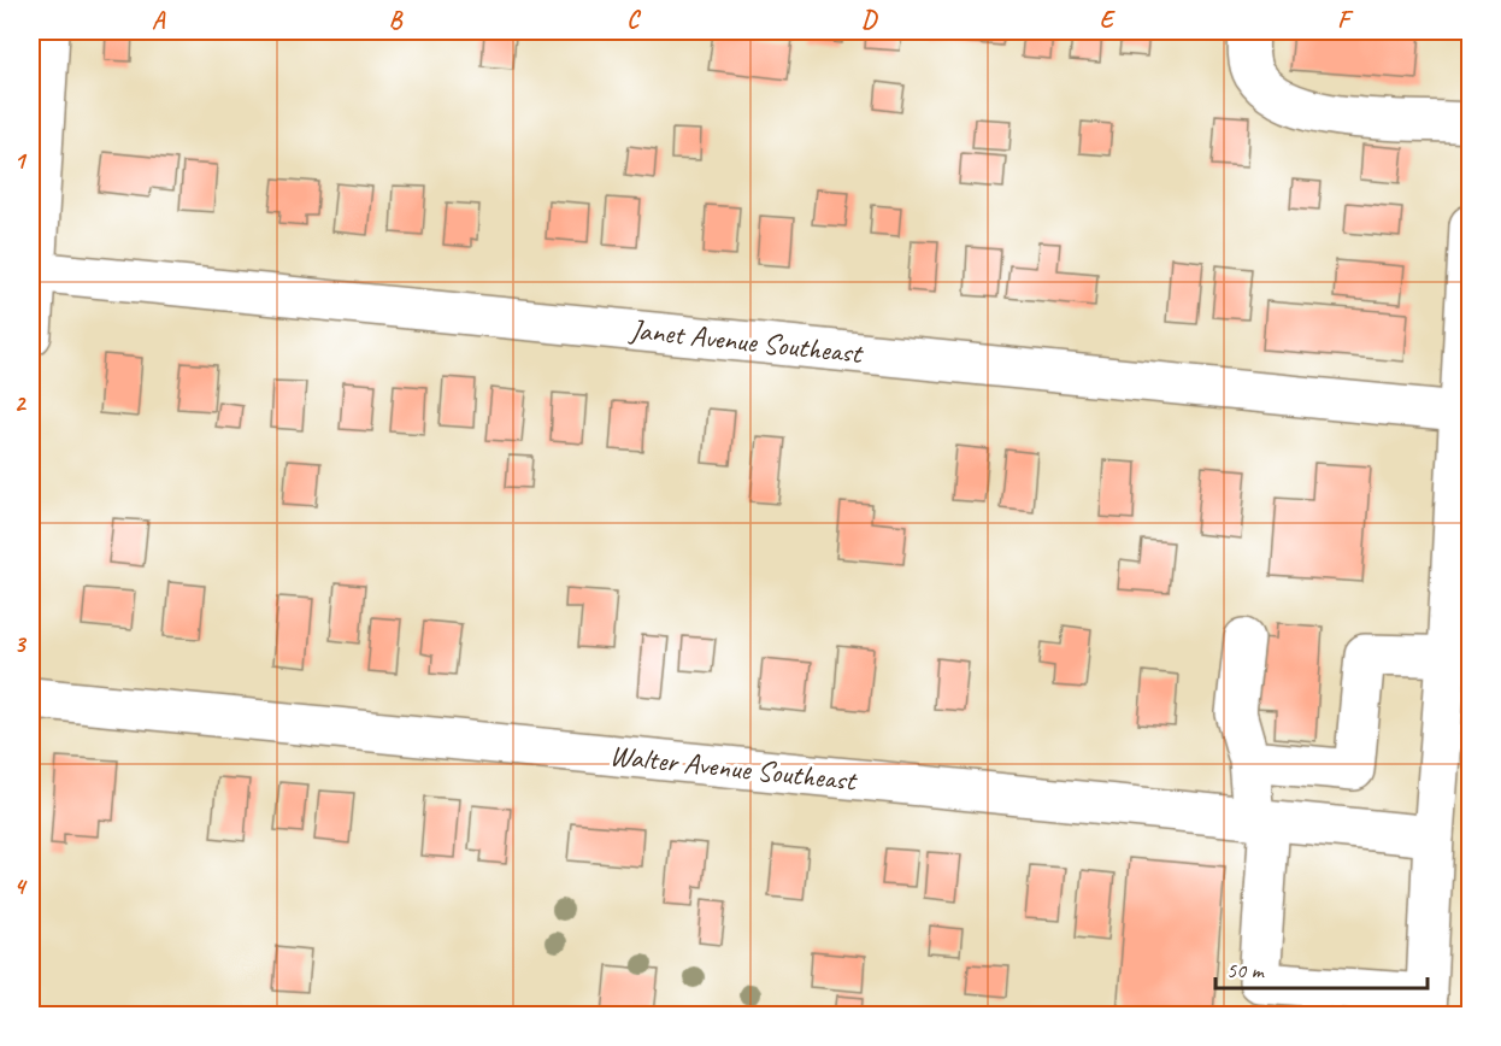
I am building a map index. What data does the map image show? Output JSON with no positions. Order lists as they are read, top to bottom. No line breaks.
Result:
{"streets":{"street":["Janet Avenue Southeast","Walter Avenue Southeast"]},"scale_bar":"50 m","grid":{"columns":["A","B","C","D","E","F"],"rows":["1","2","3","4"]}}
